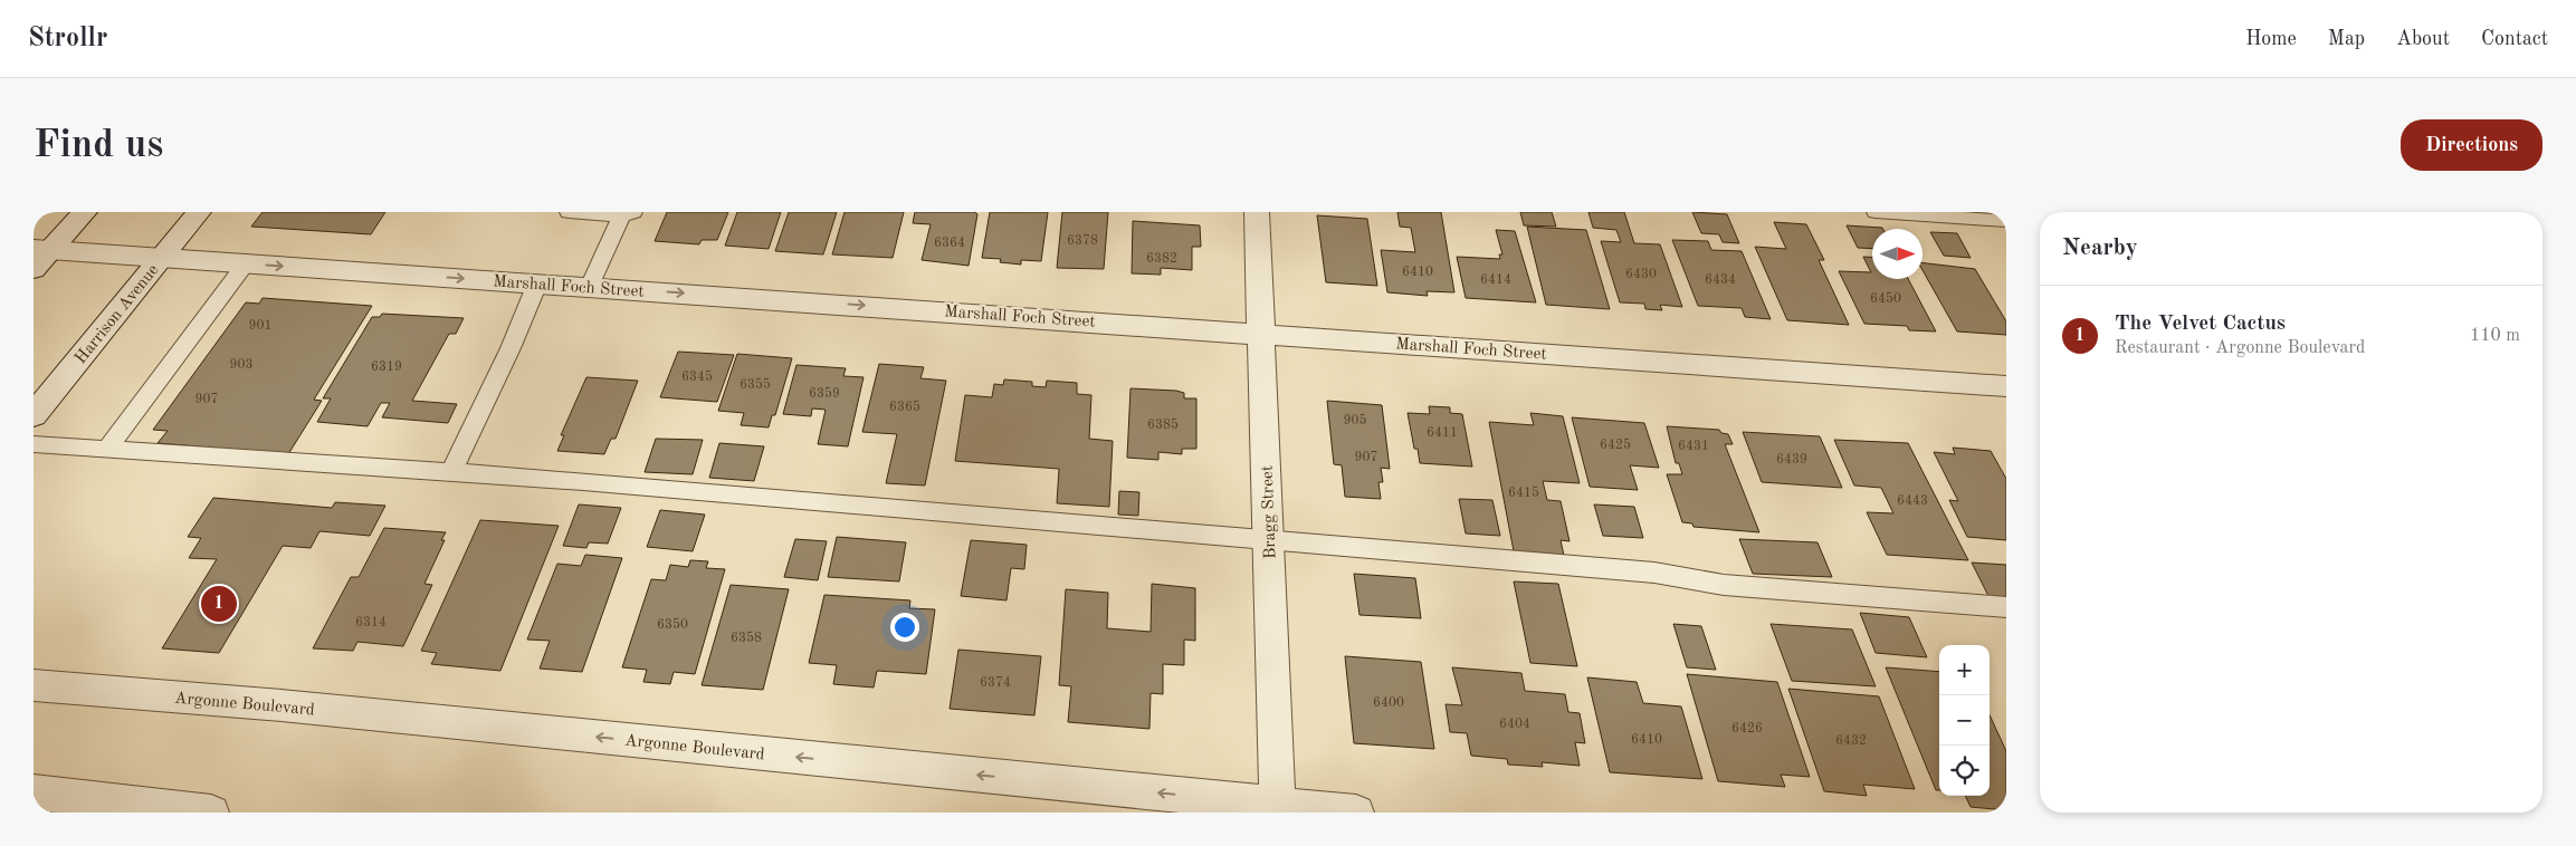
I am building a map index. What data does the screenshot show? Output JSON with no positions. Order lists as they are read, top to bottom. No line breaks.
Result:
{"streets":{"street":["Marshall Foch Street","Harrison Avenue","Bragg Street","Argonne Boulevard"]},"crossings":[["Marshall Foch Street","Harrison Avenue"],["Marshall Foch Street","Bragg Street"],["Bragg Street","Argonne Boulevard"]],"one_way":["Marshall Foch Street","Argonne Boulevard"],"house_numbers":["6378","6364","6382","6410","6430","6414","6434","6450","901","903","6319","6345","6355","6359","907","6365","905","6385","6411","6425","6431","907","6439","6415","6443","6314","6350","6358","6374","6400","6404","6426","6410","6432"],"north":"right","page":{"header":"Strollr","nav":["Home","Map","About","Contact"],"buttons":"Directions","title":"Find us","heading":"Nearby","list":[{"mark":"1","name":"The Velvet Cactus","note":"Restaurant · Argonne Boulevard","value":"110 m"}],"pins":"1","map_buttons":["+","−"]}}
